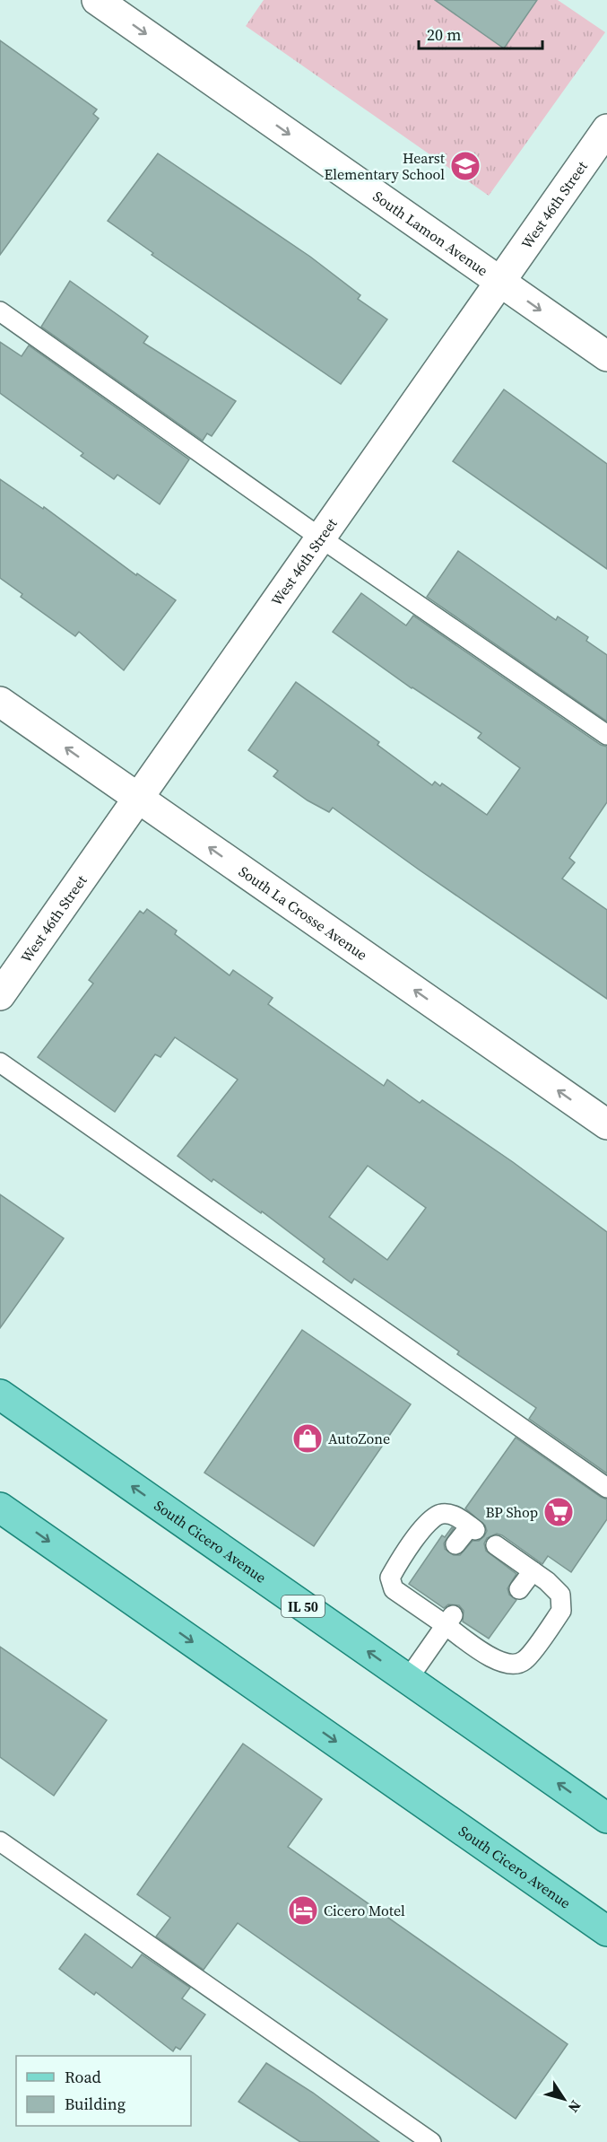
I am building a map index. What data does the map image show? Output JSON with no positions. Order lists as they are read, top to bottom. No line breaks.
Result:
{"streets":{"main road":["South Cicero Avenue","IL 50"],"street":["West 46th Street","South Lamon Avenue","South La Crosse Avenue"]},"crossings":[["West 46th Street","South Lamon Avenue"],["West 46th Street","South La Crosse Avenue"]],"one_way":["South Lamon Avenue","South La Crosse Avenue"],"places":{"school or university":["Hearst Elementary School"],"shop":["AutoZone"],"supermarket":["BP Shop"],"hotel":["Cicero Motel"]},"legend":["Road","Building"],"scale_bar":"20 m","north":"bottom right"}
